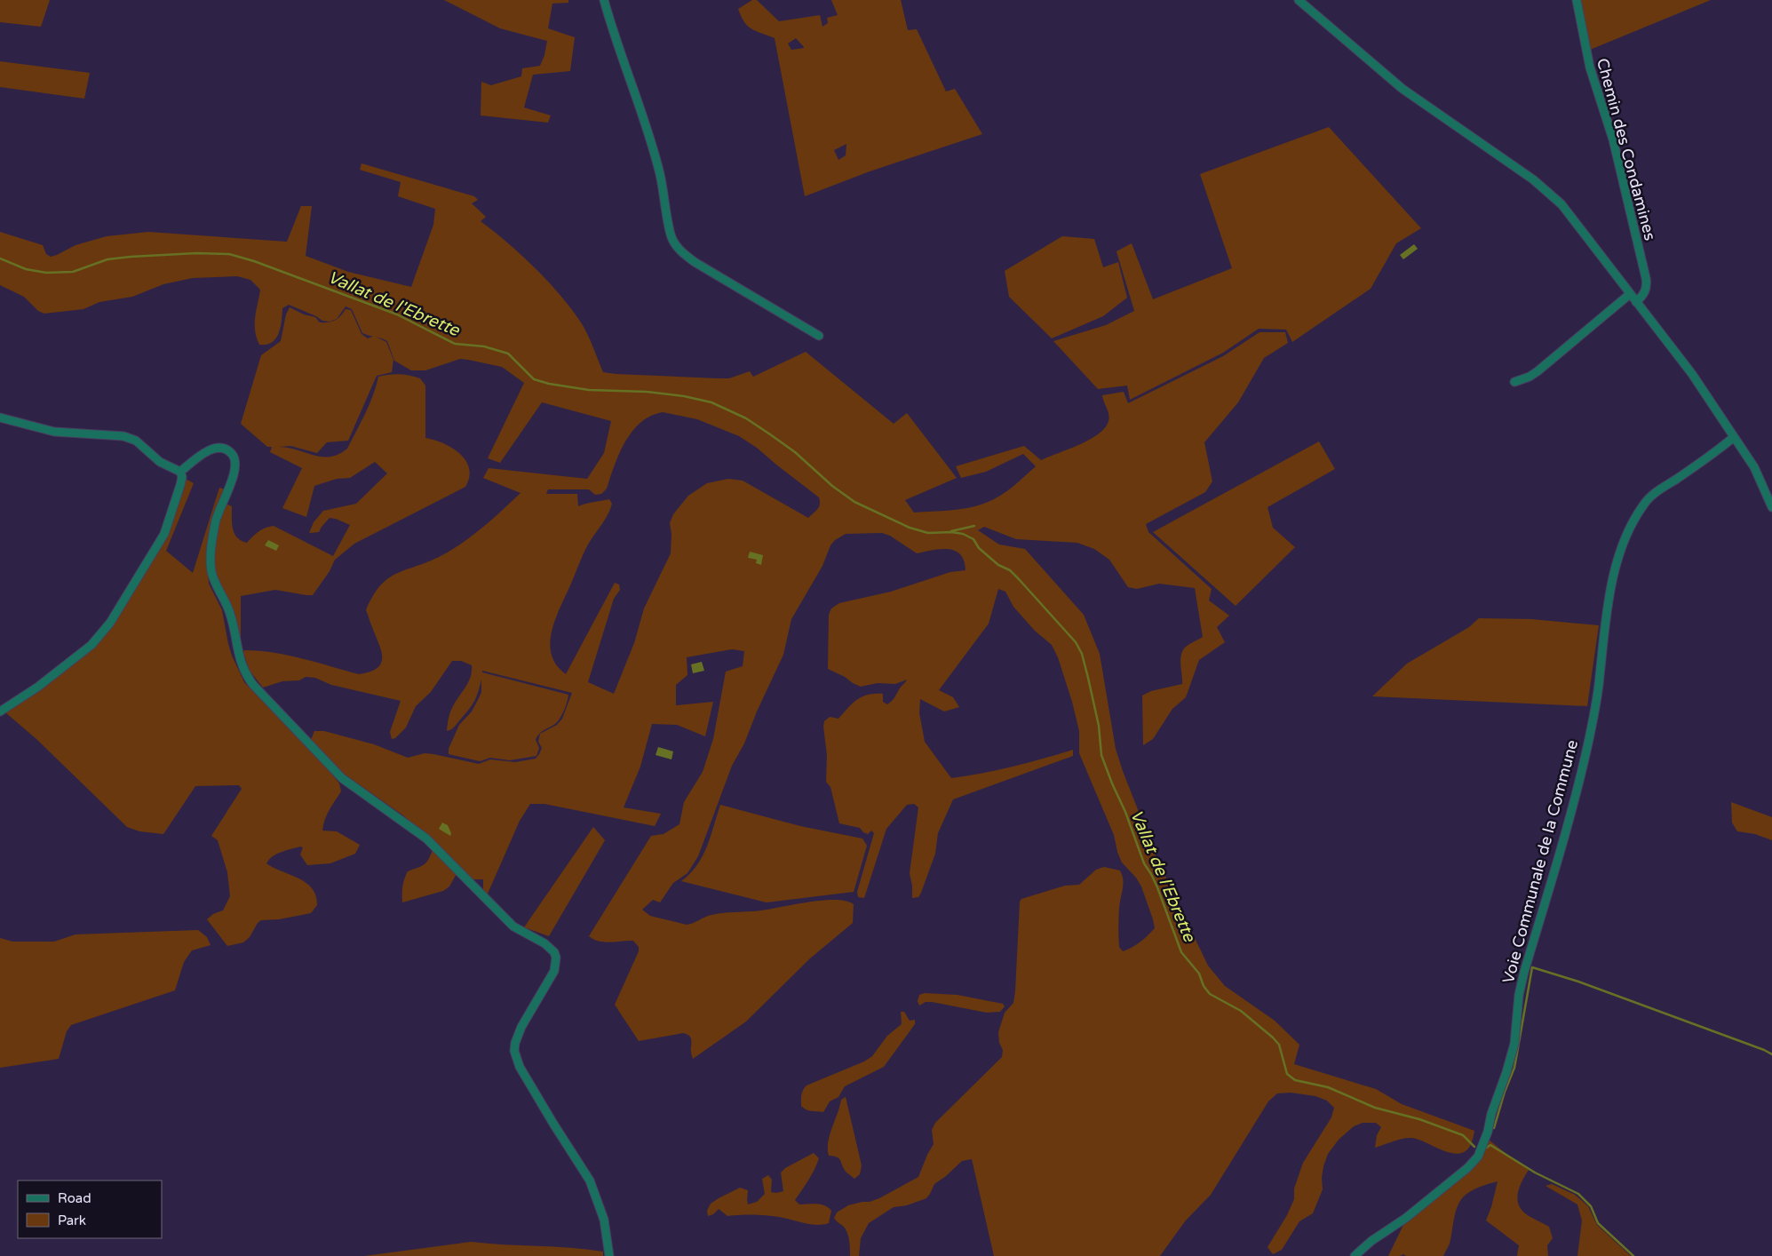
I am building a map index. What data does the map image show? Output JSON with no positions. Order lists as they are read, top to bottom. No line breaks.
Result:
{"streets":{"street":["Chemin des Condamines","Voie Communale de la Commune"]},"water":["Vallat de l'Ebrette"],"legend":["Road","Park"]}
